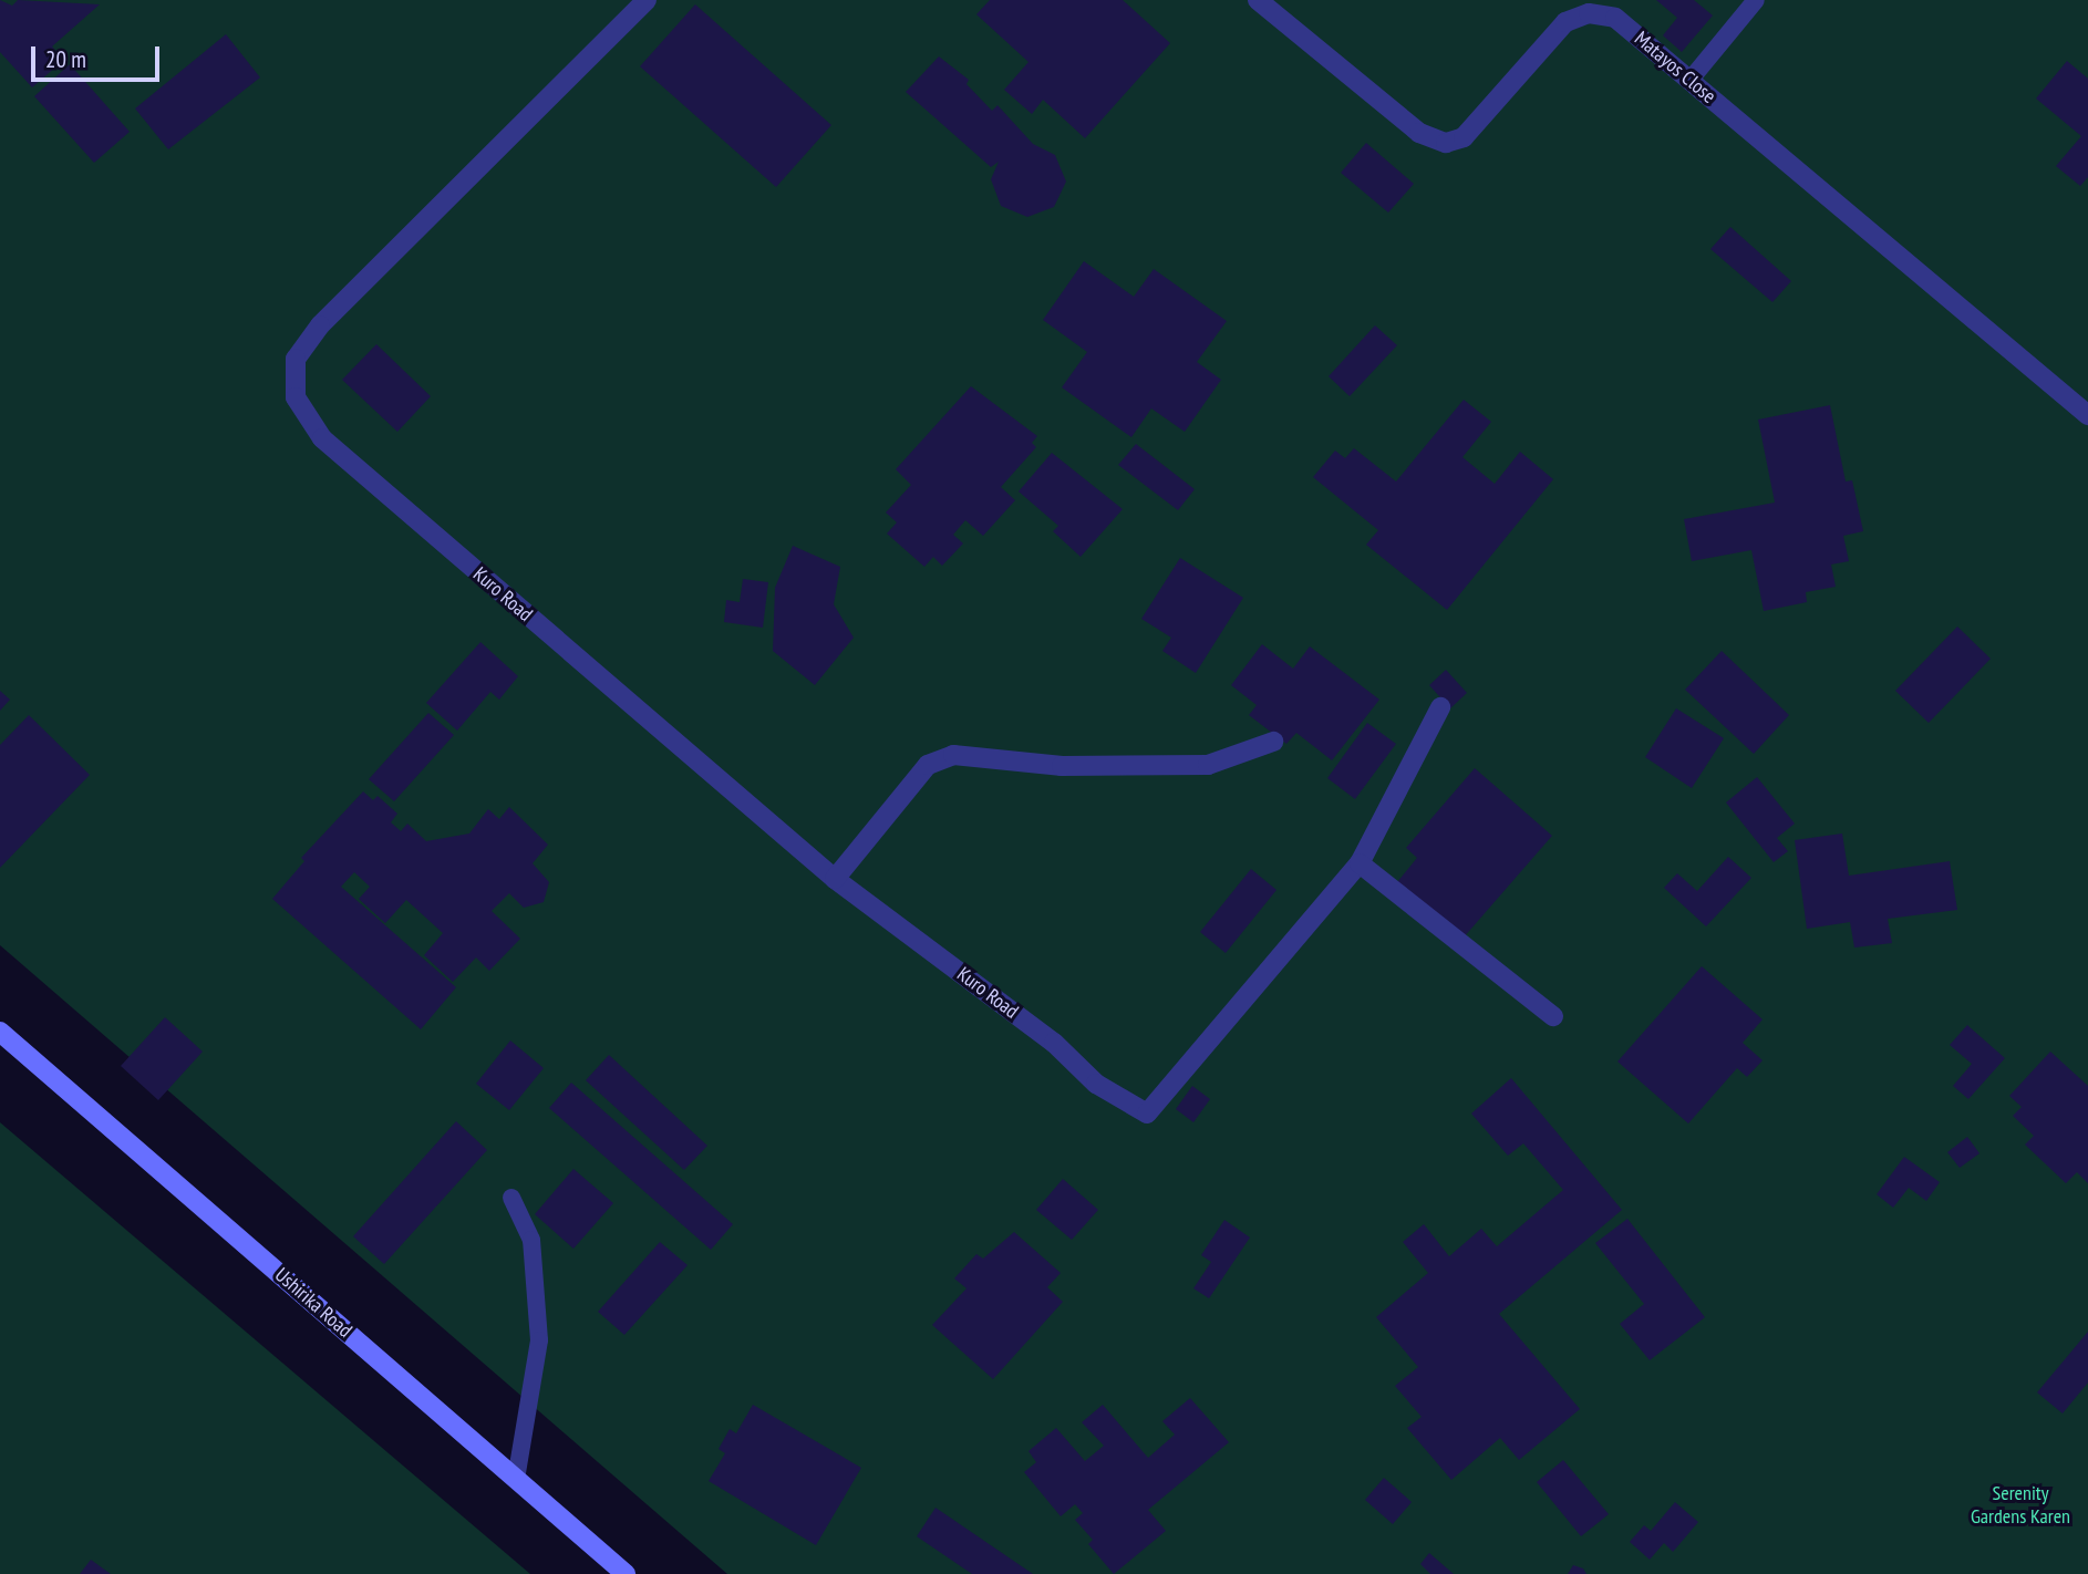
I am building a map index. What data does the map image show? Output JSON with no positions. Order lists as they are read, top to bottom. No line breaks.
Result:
{"streets":{"street":["Matayos Close","Kuro Road","Ushirika Road"]},"parks":["Serenity Gardens Karen"],"scale_bar":"20 m"}
